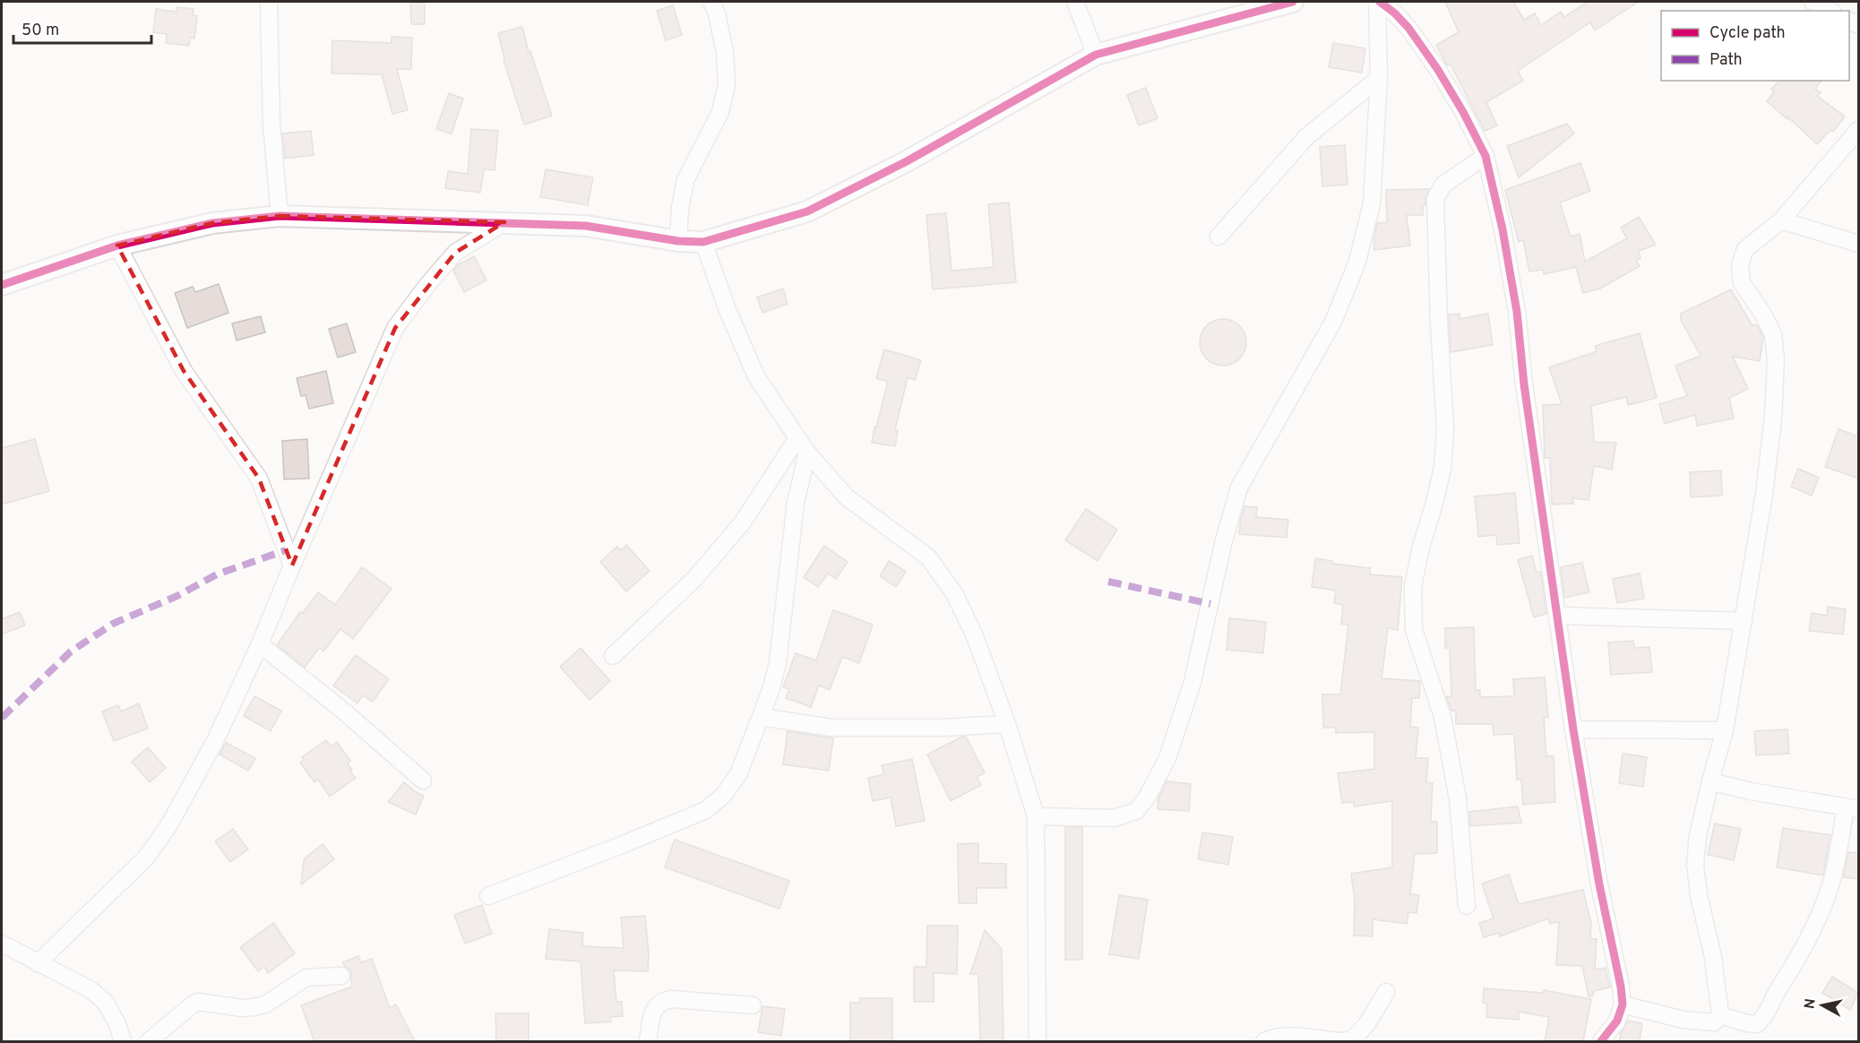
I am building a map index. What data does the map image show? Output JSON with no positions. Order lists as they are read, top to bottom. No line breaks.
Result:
{"legend":["Cycle path","Path"],"scale_bar":"50 m","north":"left"}
